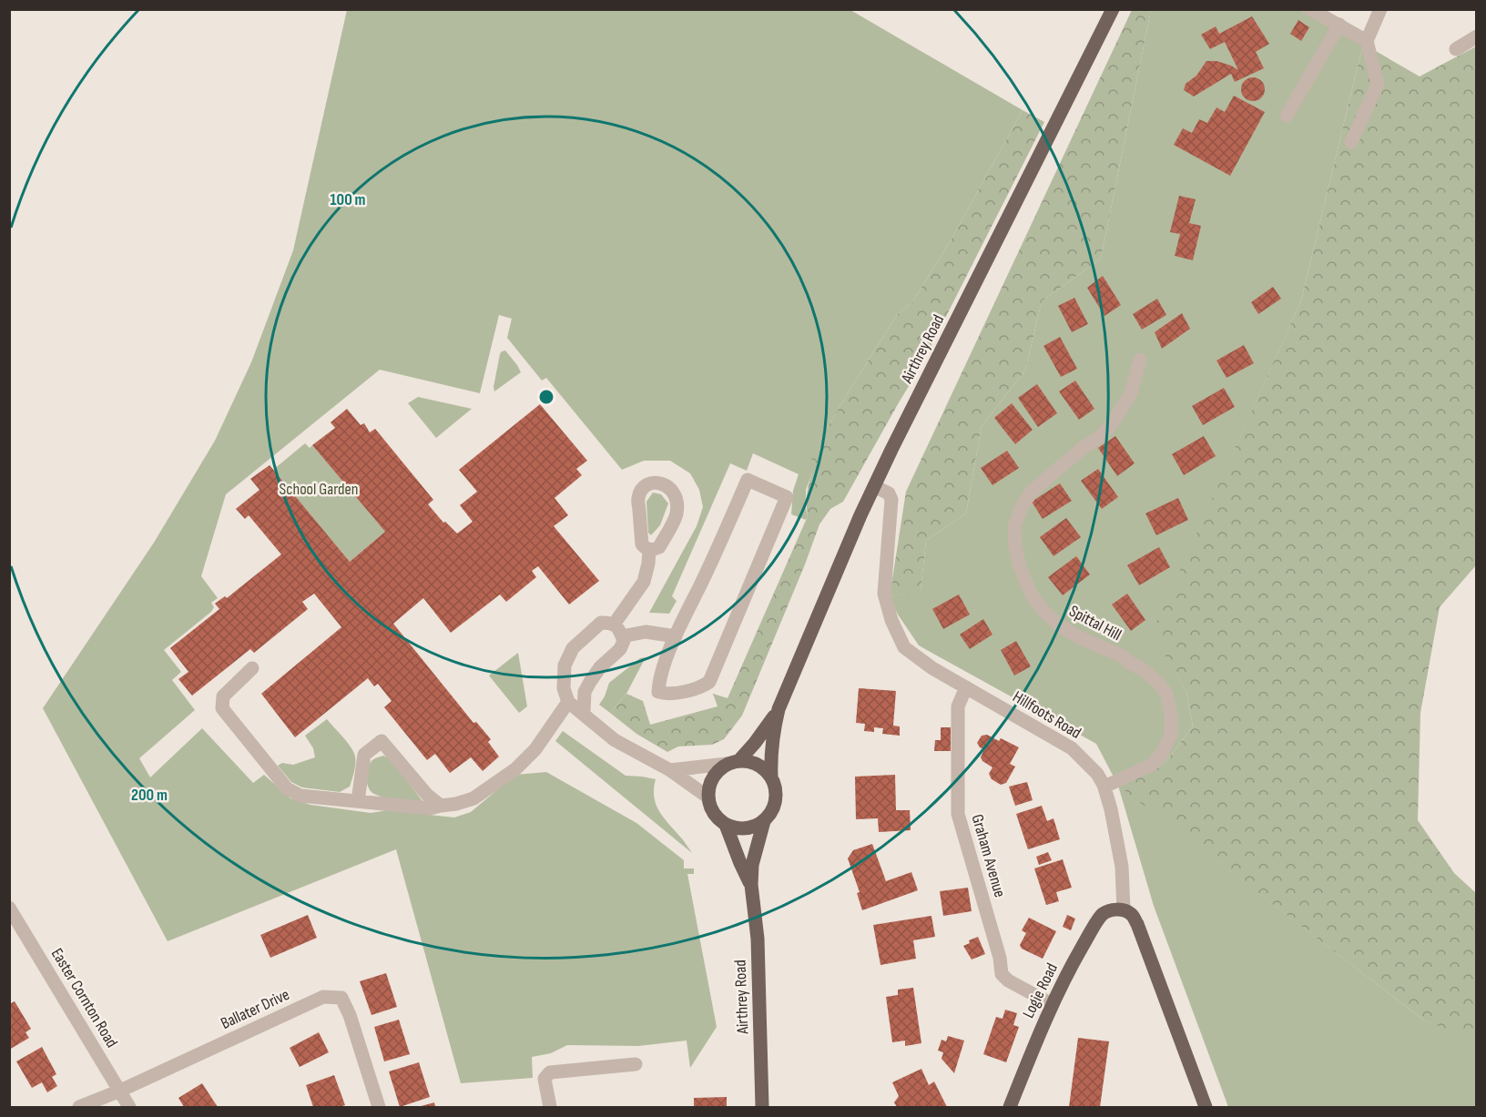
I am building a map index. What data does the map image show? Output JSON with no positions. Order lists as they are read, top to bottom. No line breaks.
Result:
{"streets":{"main road":["Airthrey Road","Logie Road"],"street":["Spittal Hill","Hillfoots Road","Graham Avenue","Easter Cornton Road","Ballater Drive"]},"crossings":[["Airthrey Road","Hillfoots Road"],["Spittal Hill","Hillfoots Road"],["Hillfoots Road","Graham Avenue"],["Hillfoots Road","Logie Road"],["Graham Avenue","Logie Road"],["Easter Cornton Road","Ballater Drive"]],"parks":["School Garden"],"rings":["100 m","200 m"]}
